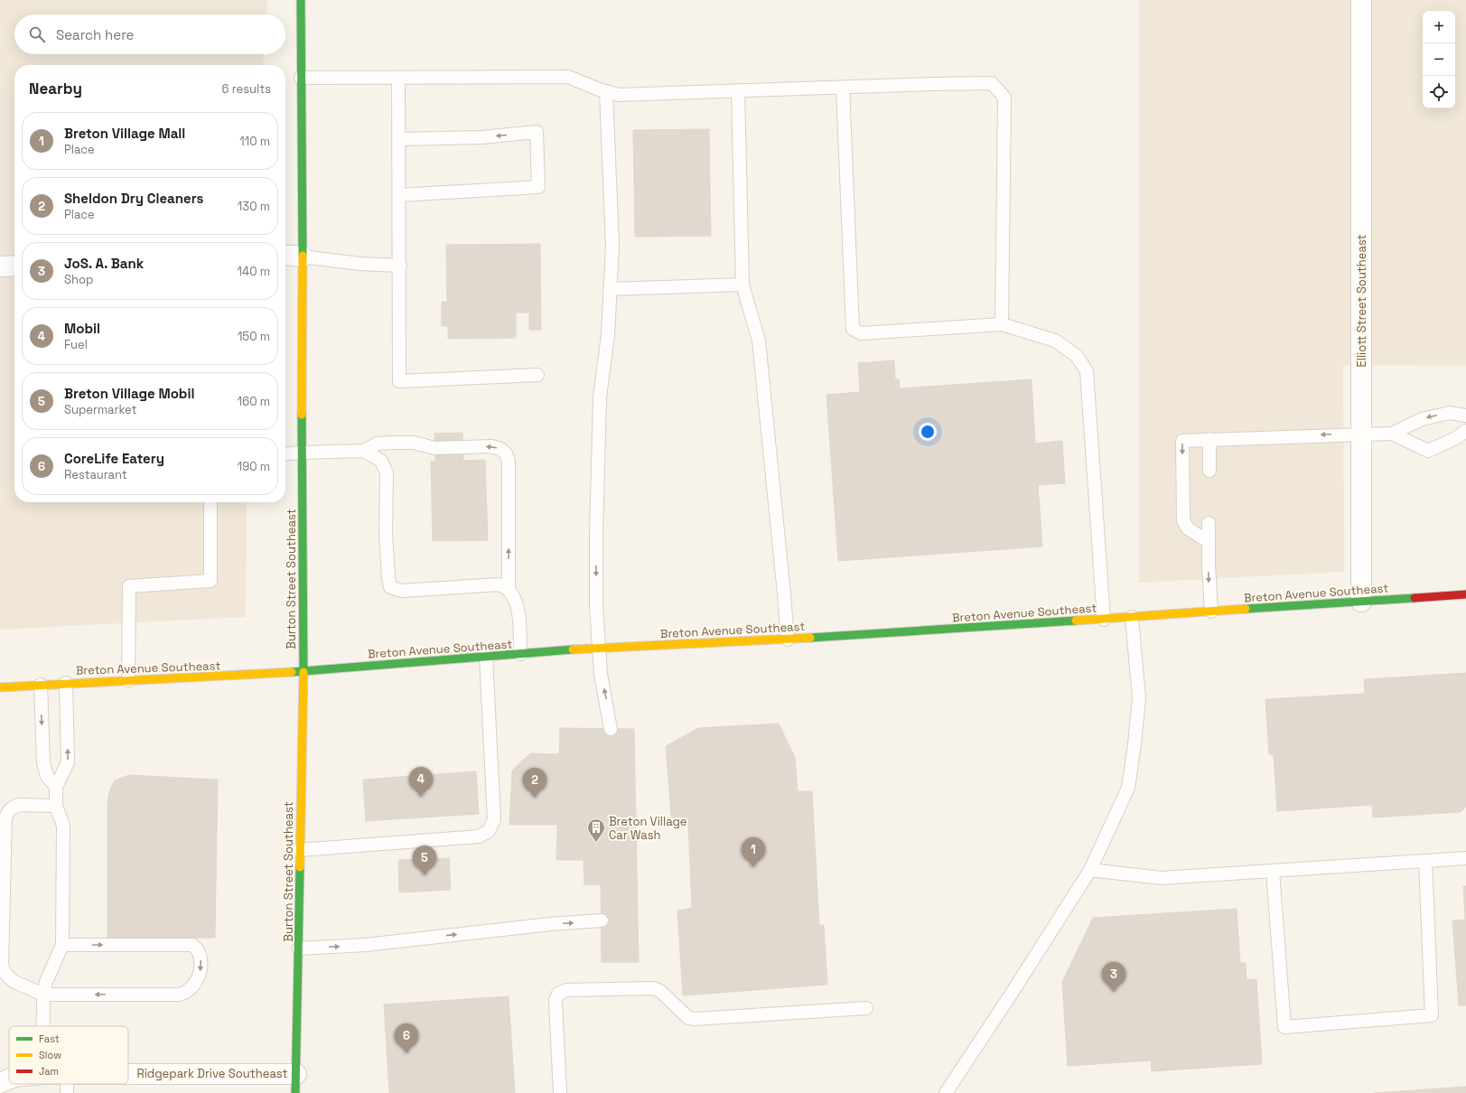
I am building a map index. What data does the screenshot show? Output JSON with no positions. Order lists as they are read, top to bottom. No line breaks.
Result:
{"streets":{"main road":["Burton Street Southeast","Breton Avenue Southeast"],"street":["Elliott Street Southeast","Ridgepark Drive Southeast"]},"crossings":[["Elliott Street Southeast","Breton Avenue Southeast"],["Burton Street Southeast","Breton Avenue Southeast"],["Burton Street Southeast","Ridgepark Drive Southeast"]],"places":{"building":["Breton Village Car Wash"]},"legend":["Fast","Slow","Jam"],"page":{"map_buttons":["+","−"],"search":"Search here","heading":["Nearby","6 results"],"list":[{"mark":"1","name":"Breton Village Mall","note":"Place","value":"110 m"},{"mark":"2","name":"Sheldon Dry Cleaners","note":"Place","value":"130 m"},{"mark":"3","name":"JoS. A. Bank","note":"Shop","value":"140 m"},{"mark":"4","name":"Mobil","note":"Fuel","value":"150 m"},{"mark":"5","name":"Breton Village Mobil","note":"Supermarket","value":"160 m"},{"mark":"6","name":"CoreLife Eatery","note":"Restaurant","value":"190 m"}],"pins":["4","2","1","5","3","6"]}}
